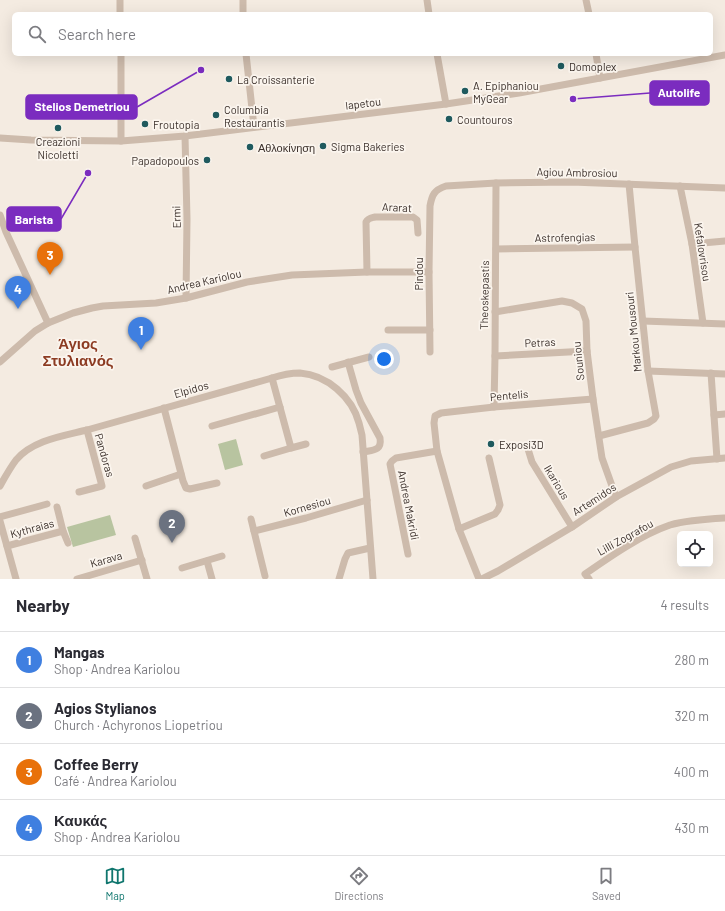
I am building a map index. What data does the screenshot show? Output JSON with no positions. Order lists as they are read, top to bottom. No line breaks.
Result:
{"streets":{"street":["Iapetou","Agiou Ambrosiou","Ararat","Ermi","Astrofengias","Kefalovrisou","Pindou","Andrea Kariolou","Theoskepastis","Markou Mousouri","Petras","Souniou","Elpidos","Pentelis","Pandoras","Ikarious","Artemidos","Andrea Makridi","Kornesiou","Kythraias","Lilli Zografou","Karava"]},"crossings":[["Iapetou","Ermi"],["Agiou Ambrosiou","Kefalovrisou"],["Agiou Ambrosiou","Pindou"],["Agiou Ambrosiou","Theoskepastis"],["Agiou Ambrosiou","Markou Mousouri"],["Ararat","Andrea Kariolou"],["Ermi","Andrea Kariolou"],["Astrofengias","Theoskepastis"],["Astrofengias","Markou Mousouri"],["Pindou","Andrea Kariolou"],["Theoskepastis","Petras"],["Theoskepastis","Souniou"],["Theoskepastis","Pentelis"],["Markou Mousouri","Souniou"],["Petras","Souniou"],["Souniou","Pentelis"],["Souniou","Artemidos"],["Elpidos","Pandoras"],["Elpidos","Kornesiou"],["Pentelis","Andrea Makridi"],["Ikarious","Artemidos"]],"districts":["Άγιος Στυλιανός"],"places":["Domoplex","Stelios Demetriou","La Croissanterie","A. Epiphaniou MyGear","Autolife","Columbia Restaurantis","Countouros","Froutopia","Creazioni Nicoletti","Sigma Bakeries","Αθλοκίνηση","Papadopoulos","Barista","Exposi3D"],"page":{"search":"Search here","pins":["3","4","1","2"],"heading":["Nearby","4 results"],"list":[{"mark":"1","name":"Mangas","note":"Shop · Andrea Kariolou","value":"280 m"},{"mark":"2","name":"Agios Stylianos","note":"Church · Achyronos Liopetriou","value":"320 m"},{"mark":"3","name":"Coffee Berry","note":"Café · Andrea Kariolou","value":"400 m"},{"mark":"4","name":"Καυκάς","note":"Shop · Andrea Kariolou","value":"430 m"}],"nav":["Map","Directions","Saved"]}}
